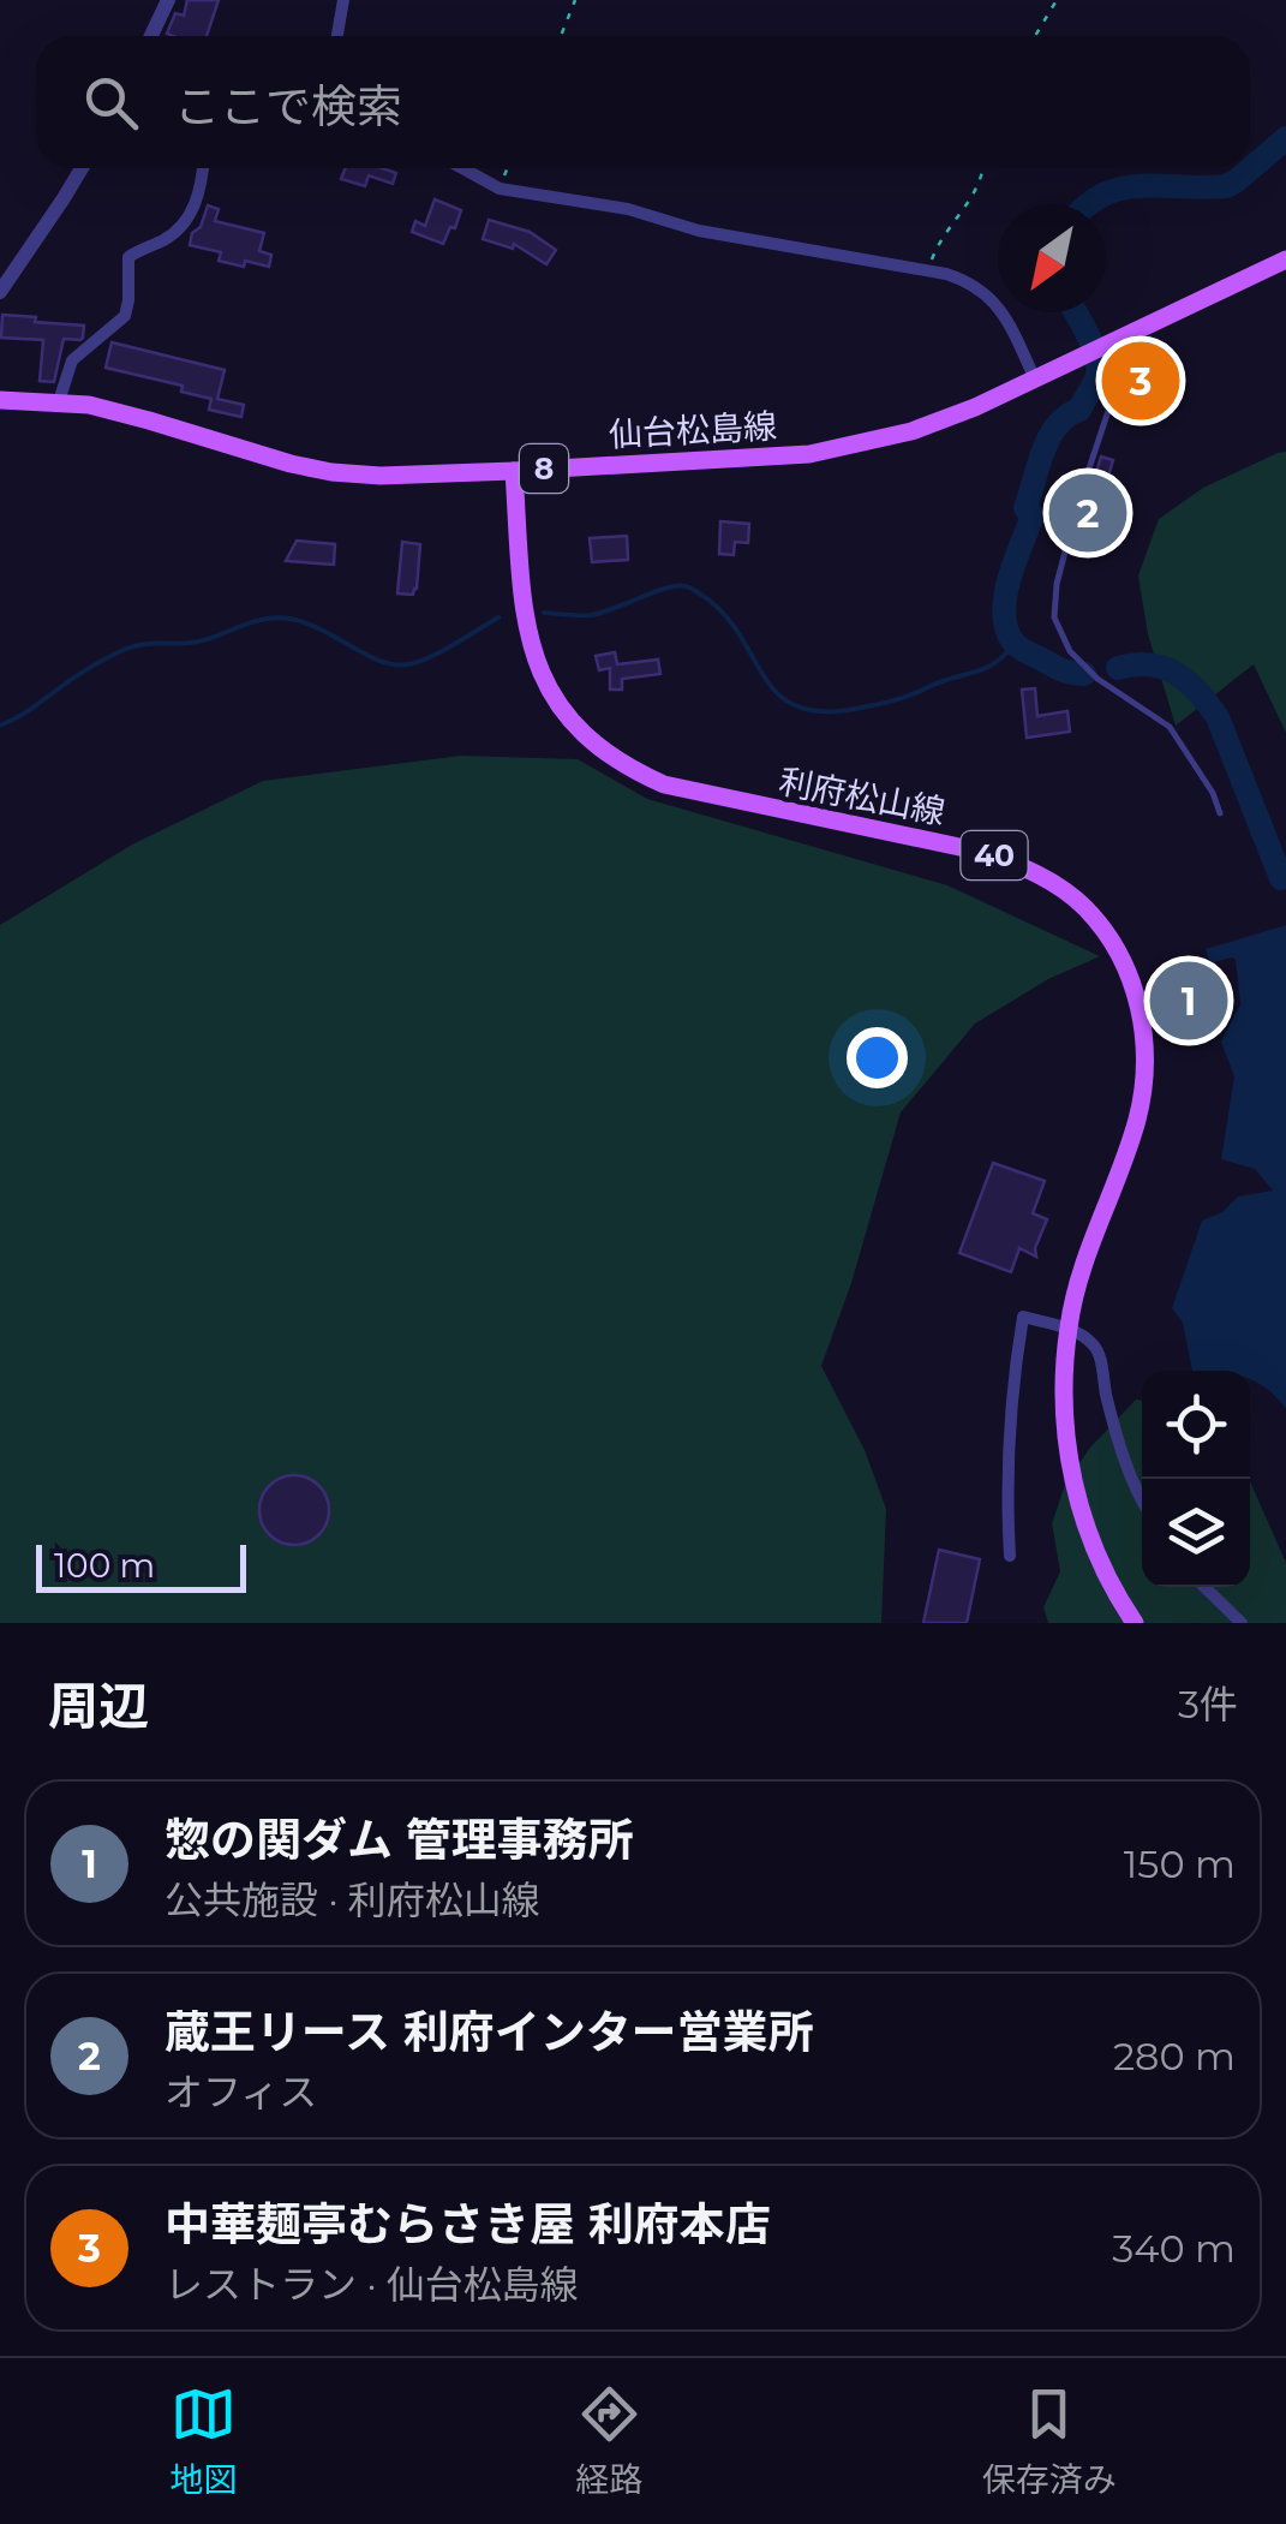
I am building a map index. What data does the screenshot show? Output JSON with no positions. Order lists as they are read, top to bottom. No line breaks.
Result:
{"streets":{"main road":["仙台松島線","8","利府松山線","40"]},"crossings":[["仙台松島線","利府松山線"]],"scale_bar":"100 m","north":"bottom left","page":{"search":"ここで検索","pins":["3","2","1"],"scale":"100 m","heading":["周辺","3件"],"list":[{"mark":"1","name":"惣の関ダム 管理事務所","note":"公共施設 · 利府松山線","value":"150 m"},{"mark":"2","name":"蔵王リース 利府インター営業所","note":"オフィス","value":"280 m"},{"mark":"3","name":"中華麺亭むらさき屋 利府本店","note":"レストラン · 仙台松島線","value":"340 m"}],"nav":["地図","経路","保存済み"]}}
